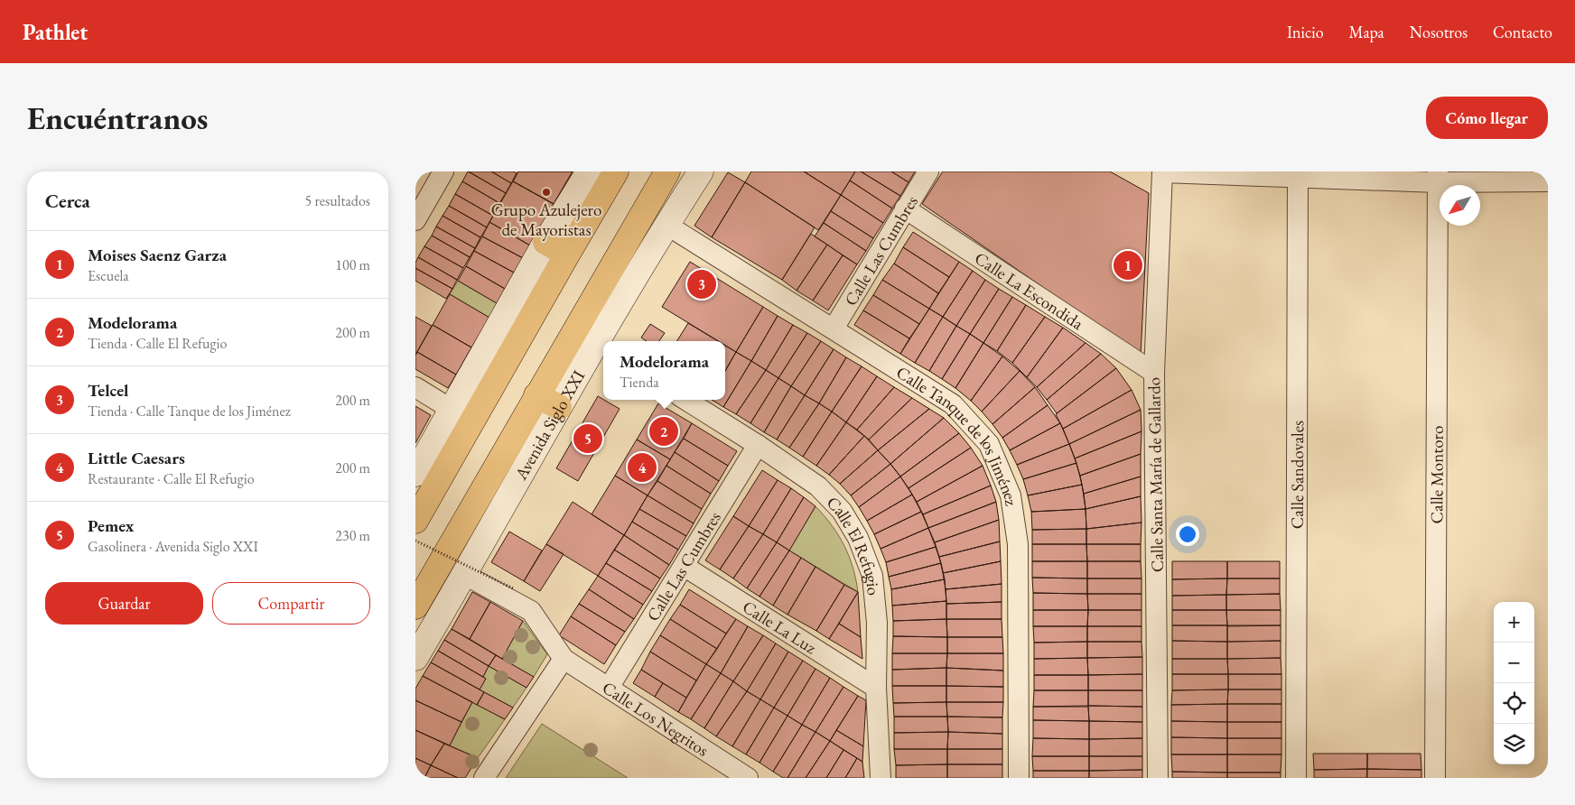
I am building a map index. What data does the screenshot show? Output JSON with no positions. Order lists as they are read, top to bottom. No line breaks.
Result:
{"streets":{"highway":["Avenida Siglo XXI"],"street":["Calle Las Cumbres","Calle La Escondida","Calle Tanque de los Jiménez","Calle Santa María de Gallardo","Calle Sandovales","Calle Montoro","Calle El Refugio","Calle La Luz","Calle Los Negritos"]},"crossings":[["Calle Las Cumbres","Calle La Escondida"],["Calle Las Cumbres","Calle Tanque de los Jiménez"],["Calle Las Cumbres","Calle El Refugio"],["Calle Las Cumbres","Calle La Luz"],["Calle Las Cumbres","Calle Los Negritos"],["Calle La Escondida","Calle Santa María de Gallardo"],["Avenida Siglo XXI","Calle Tanque de los Jiménez"],["Calle El Refugio","Calle La Luz"]],"places":["Grupo Azulejero de Mayoristas"],"north":"bottom left","page":{"header":"Pathlet","nav":["Inicio","Mapa","Nosotros","Contacto"],"buttons":["Cómo llegar",["Guardar","Compartir"]],"title":"Encuéntranos","heading":["Cerca","5 resultados"],"list":[{"mark":"1","name":"Moises Saenz Garza","note":"Escuela","value":"100 m"},{"mark":"2","name":"Modelorama","note":"Tienda · Calle El Refugio","value":"200 m"},{"mark":"3","name":"Telcel","note":"Tienda · Calle Tanque de los Jiménez","value":"200 m"},{"mark":"4","name":"Little Caesars","note":"Restaurante · Calle El Refugio","value":"200 m"},{"mark":"5","name":"Pemex","note":"Gasolinera · Avenida Siglo XXI","value":"230 m"}],"pins":["1","3","2","5","4"],"popup":["Modelorama","Tienda"],"map_buttons":["+","−"]}}
